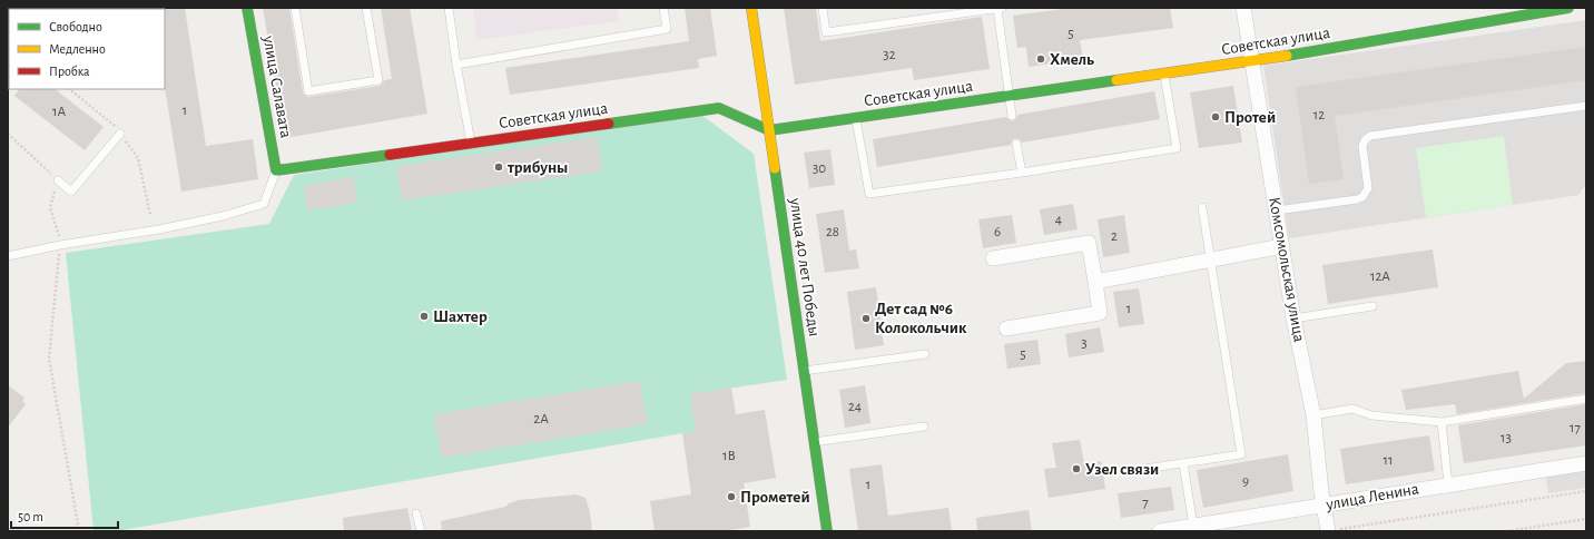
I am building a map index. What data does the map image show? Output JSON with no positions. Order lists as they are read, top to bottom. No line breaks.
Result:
{"streets":{"street":["Советская улица","улица Салавата","улица 40 лет Победы","Комсомольская улица","улица Ленина"]},"crossings":[["Советская улица","улица Салавата"],["Советская улица","улица 40 лет Победы"],["Советская улица","Комсомольская улица"],["Комсомольская улица","улица Ленина"]],"places":["Хмель","Протей","трибуны","Шахтер","Дет сад №6 Колокольчик","Узел связи","Прометей"],"house_numbers":["5","32","1","1А","12","30","4","28","6","2","12А","1","3","5","24","2А","17","13","1В","11","9","1","7"],"legend":["Свободно","Медленно","Пробка"],"scale_bar":"50 m"}
